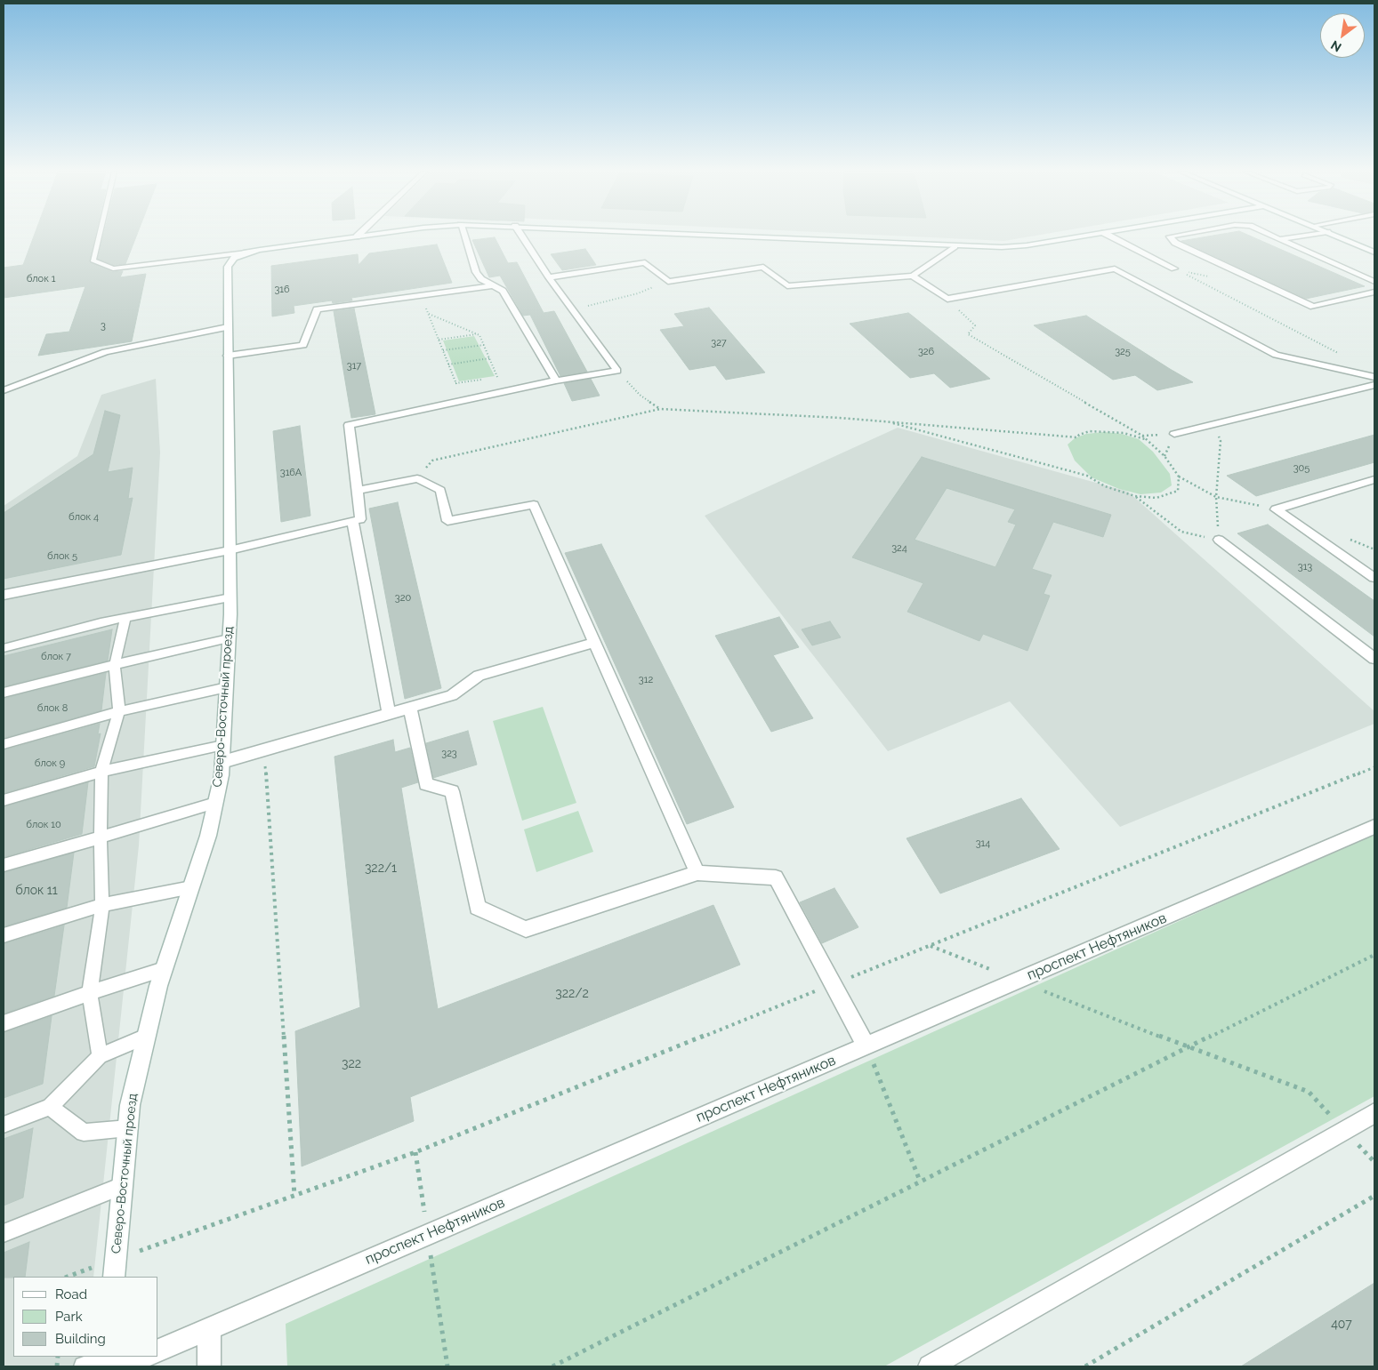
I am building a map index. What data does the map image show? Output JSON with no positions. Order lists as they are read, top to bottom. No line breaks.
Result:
{"streets":{"street":["Северо-Восточный проезд","проспект Нефтяников"]},"house_numbers":["блок 1","316","3","327","326","325","317","305","316А","блок 4","324","блок 5","313","320","блок 7","312","блок 8","323","блок 9","блок 10","314","322/1","блок 11","322/2","322","407"],"legend":["Road","Park","Building"],"north":"bottom left"}
